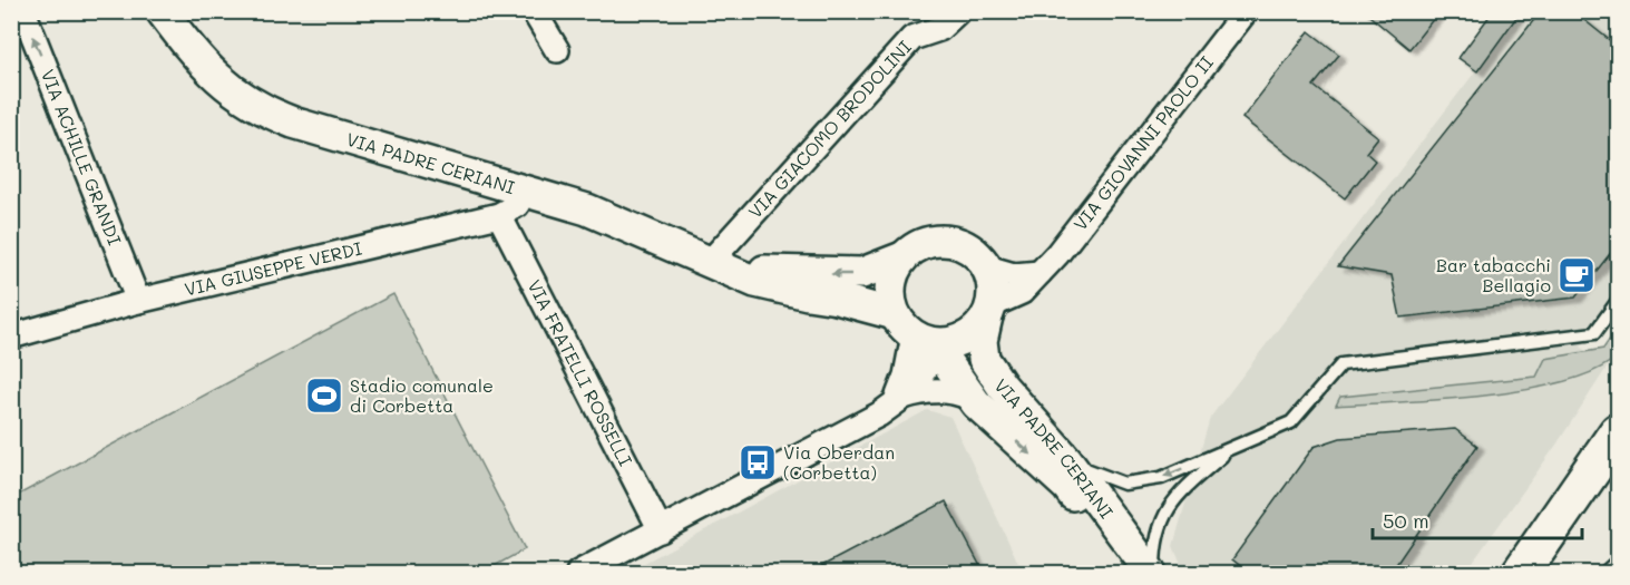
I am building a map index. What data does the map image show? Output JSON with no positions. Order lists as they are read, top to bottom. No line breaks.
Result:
{"streets":{"street":["VIA GIACOMO BRODOLINI","VIA GIOVANNI PAOLO II","VIA ACHILLE GRANDI","VIA PADRE CERIANI","VIA GIUSEPPE VERDI","VIA FRATELLI ROSSELLI"]},"crossings":[["VIA GIACOMO BRODOLINI","VIA PADRE CERIANI"],["VIA GIOVANNI PAOLO II","VIA PADRE CERIANI"],["VIA ACHILLE GRANDI","VIA GIUSEPPE VERDI"],["VIA PADRE CERIANI","VIA GIUSEPPE VERDI"],["VIA GIUSEPPE VERDI","VIA FRATELLI ROSSELLI"]],"one_way":["VIA ACHILLE GRANDI"],"places":{"cafe":["Bar tabacchi Bellagio"],"sports":["Stadio comunale di Corbetta"],"bus stop":["Via Oberdan (Corbetta)"]},"scale_bar":"50 m"}
